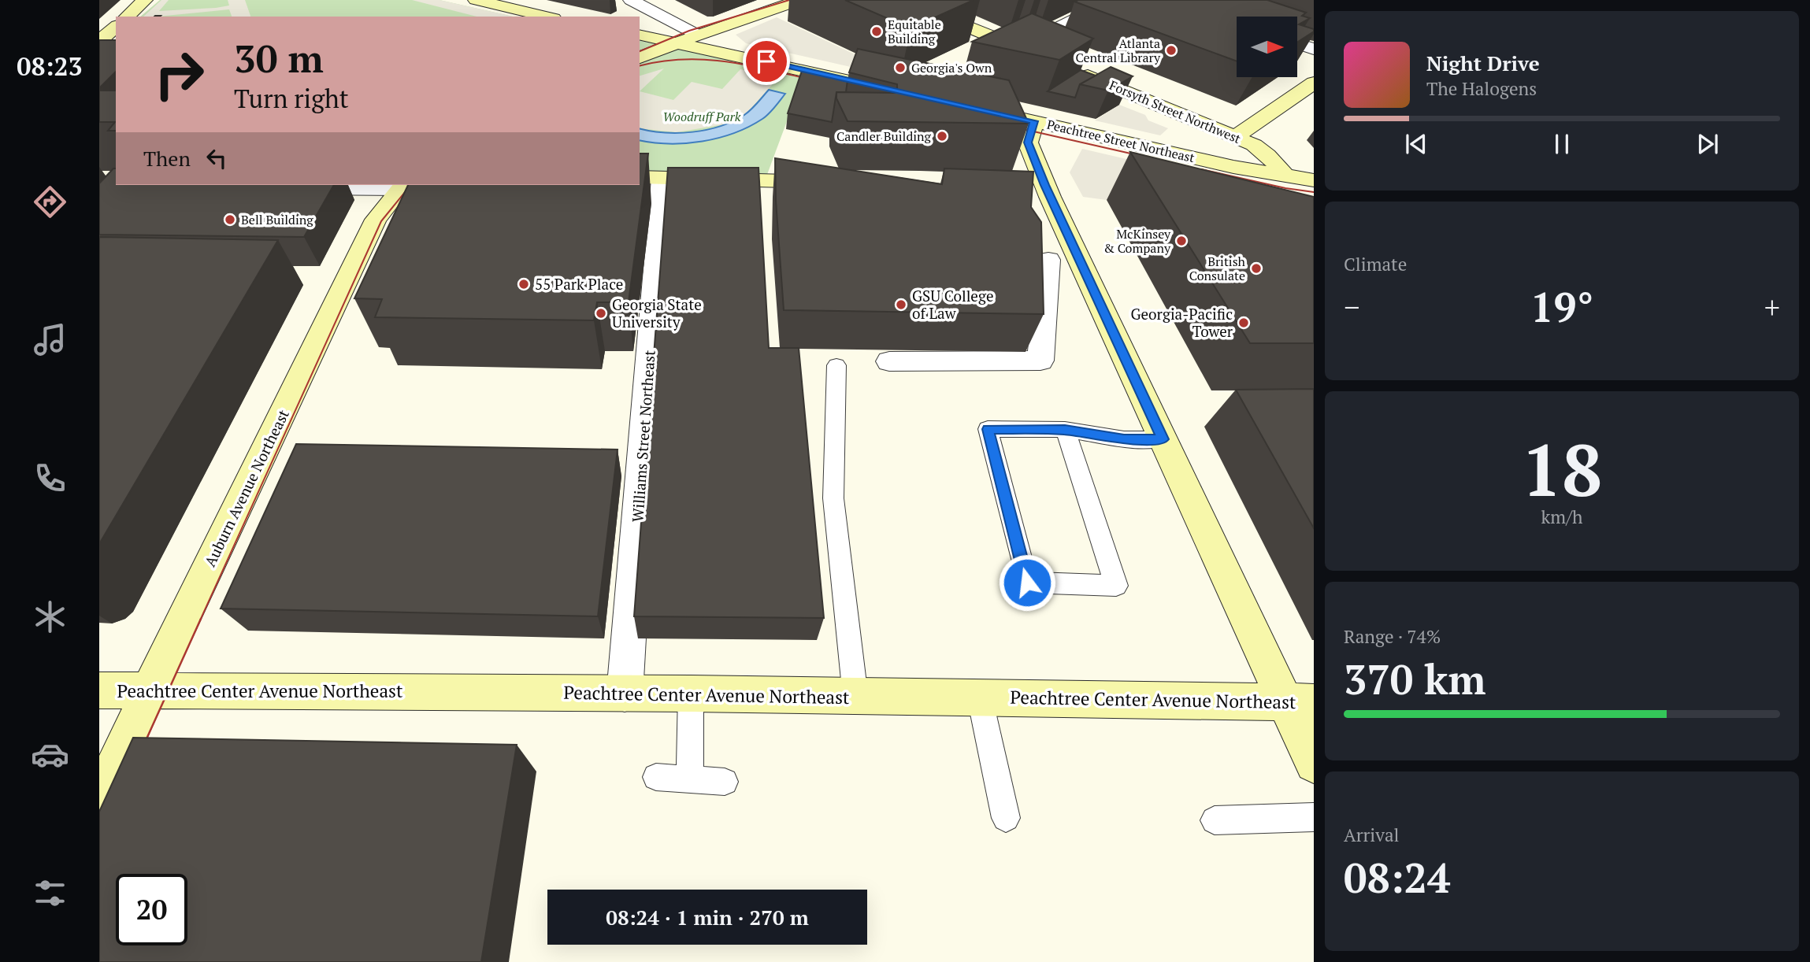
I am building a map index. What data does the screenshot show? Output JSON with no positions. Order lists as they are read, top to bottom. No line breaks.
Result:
{"streets":{"street":["Forsyth Street Northwest","Peachtree Street Northeast","Williams Street Northeast","Auburn Avenue Northeast","Peachtree Center Avenue Northeast"]},"crossings":[["Forsyth Street Northwest","Peachtree Street Northeast"],["Williams Street Northeast","Peachtree Center Avenue Northeast"],["Auburn Avenue Northeast","Peachtree Center Avenue Northeast"]],"parks":["Woodruff Park"],"places":["Equitable Building","Atlanta Central Library","Georgia's Own","Candler Building","Bell Building","McKinsey & Company","British Consulate","55 Park Place","GSU College of Law","Georgia State University","Georgia-Pacific Tower"],"north":"right","page":{"tabs":"08:23","turn":["30 m","Turn right"],"song":["Night Drive","The Halogens"],"then":"Then","tile":["Climate",["18","km/h"],["Range · 74%","370 km"],["Arrival","08:24"]],"heat":["−","19°","+"],"limit":"20","trip":"08:24 · 1 min · 270 m"}}
